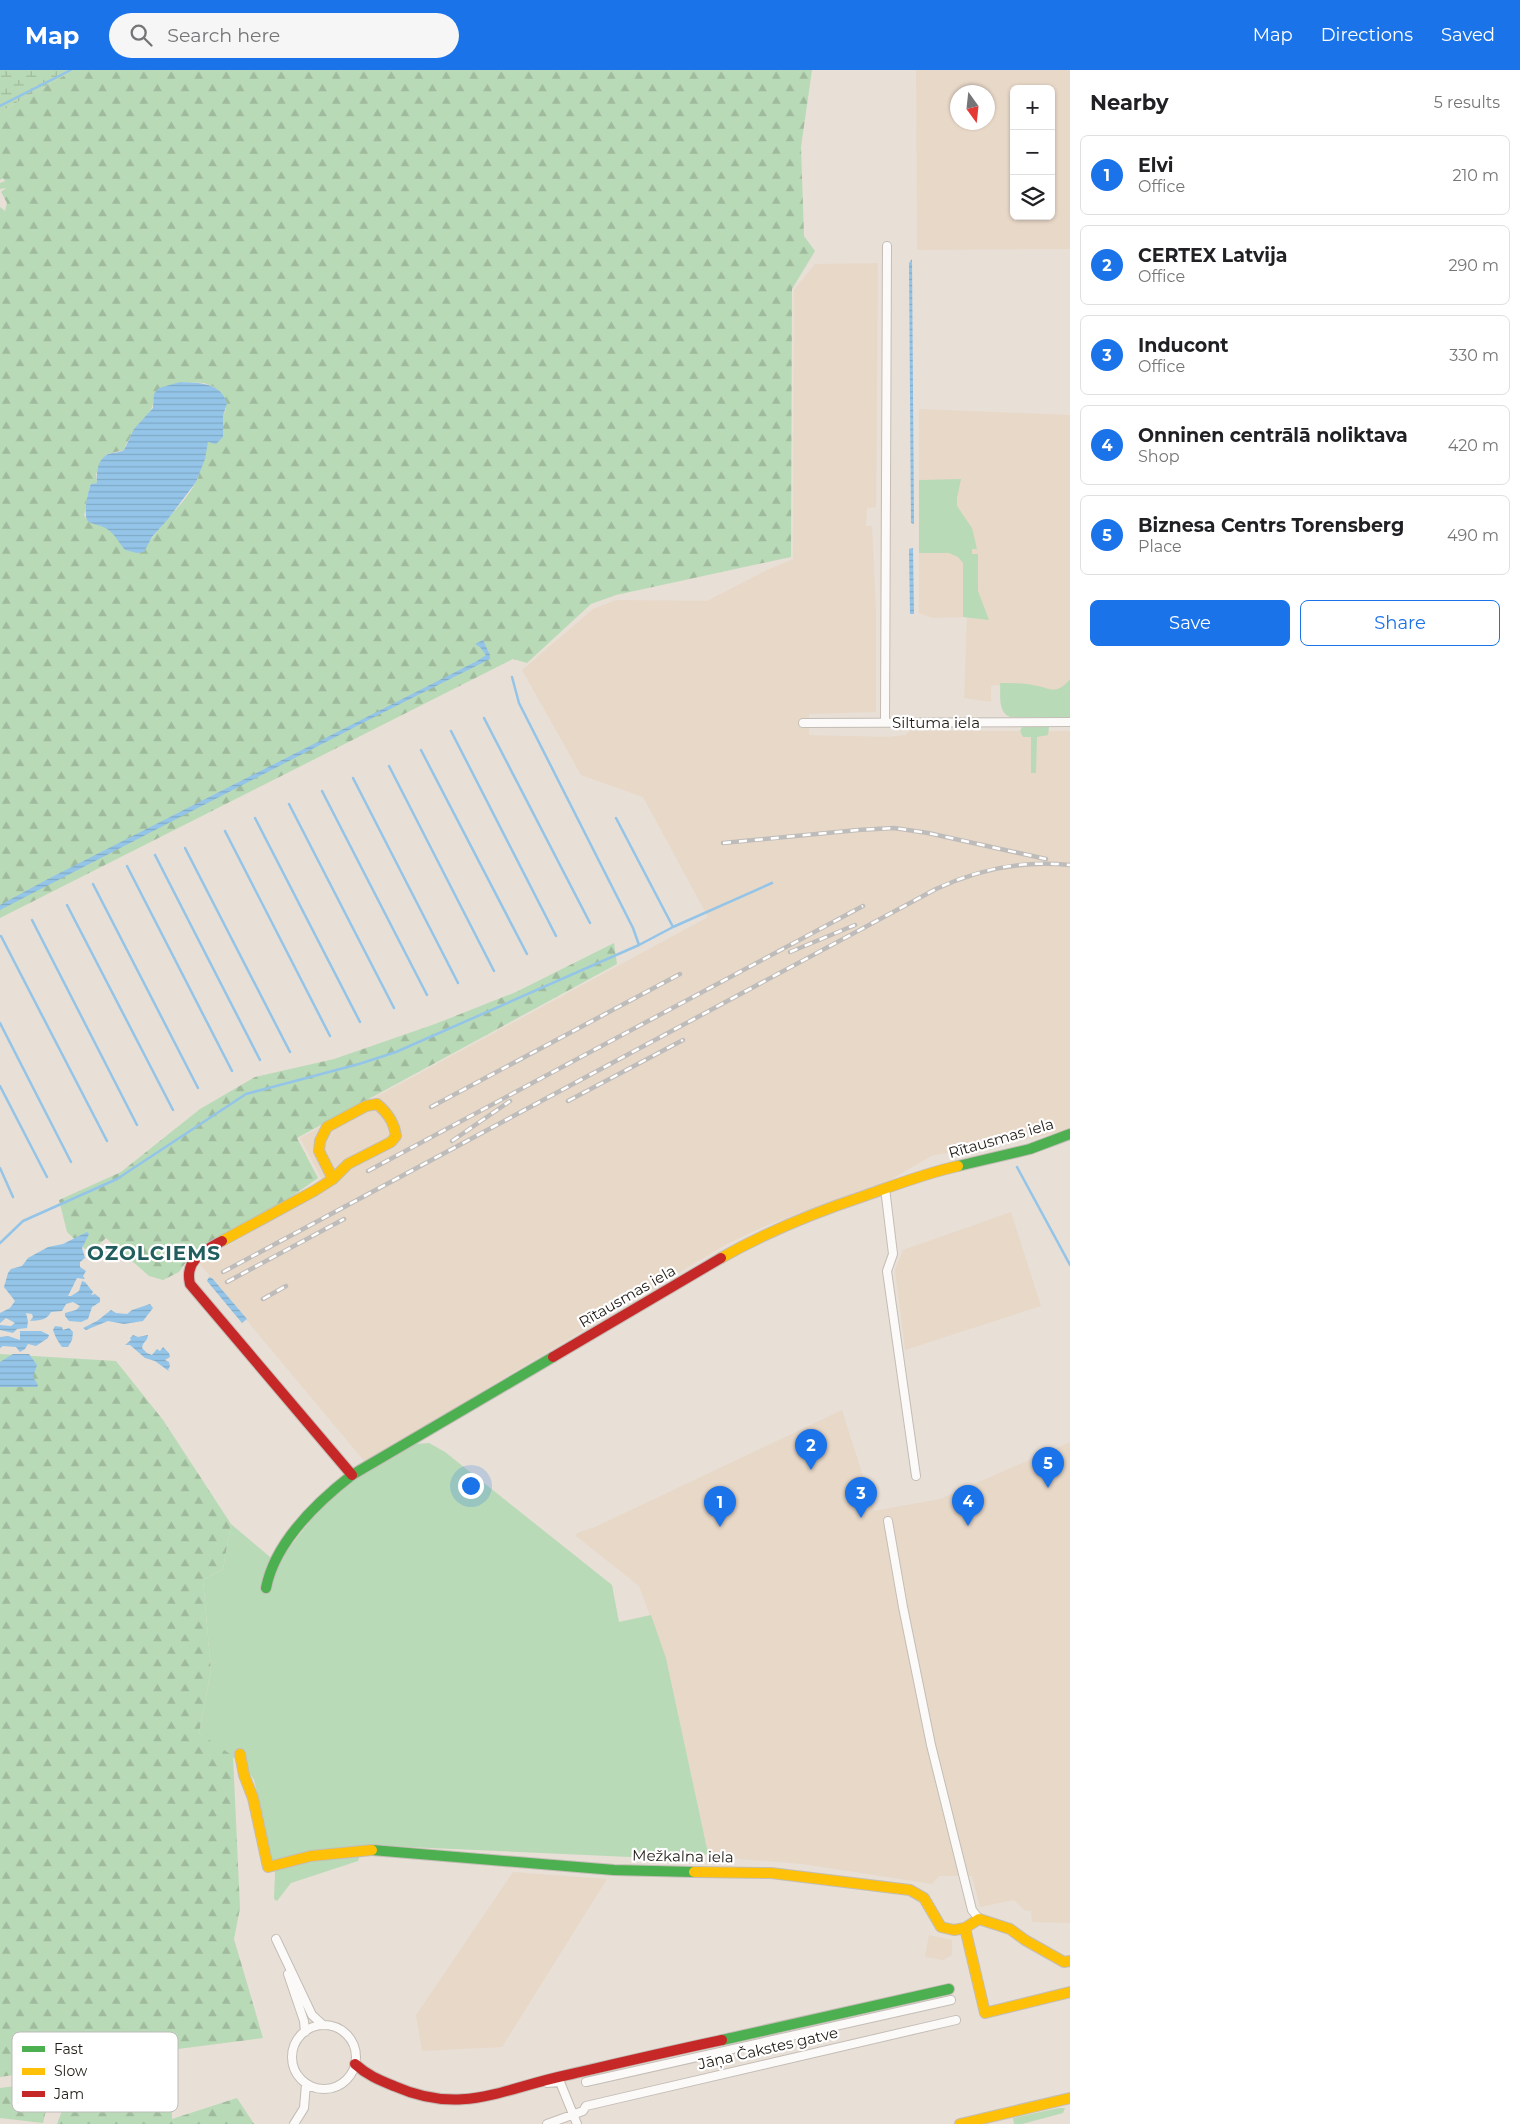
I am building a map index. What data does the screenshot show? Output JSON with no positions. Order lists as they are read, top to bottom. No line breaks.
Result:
{"streets":{"main road":["Rītausmas iela","Mežkalna iela"],"street":["Siltuma iela","Jāņa Čakstes gatve"]},"districts":["OZOLCIEMS"],"legend":["Fast","Slow","Jam"],"north":"bottom","page":{"header":"Map","search":"Search here","nav":["Map","Directions","Saved"],"heading":["Nearby","5 results"],"map_buttons":["+","−"],"list":[{"mark":"1","name":"Elvi","note":"Office","value":"210 m"},{"mark":"2","name":"CERTEX Latvija","note":"Office","value":"290 m"},{"mark":"3","name":"Inducont","note":"Office","value":"330 m"},{"mark":"4","name":"Onninen centrālā noliktava","note":"Shop","value":"420 m"},{"mark":"5","name":"Biznesa Centrs Torensberg","note":"Place","value":"490 m"}],"buttons":["Save","Share"],"pins":["2","5","3","4","1"]}}
